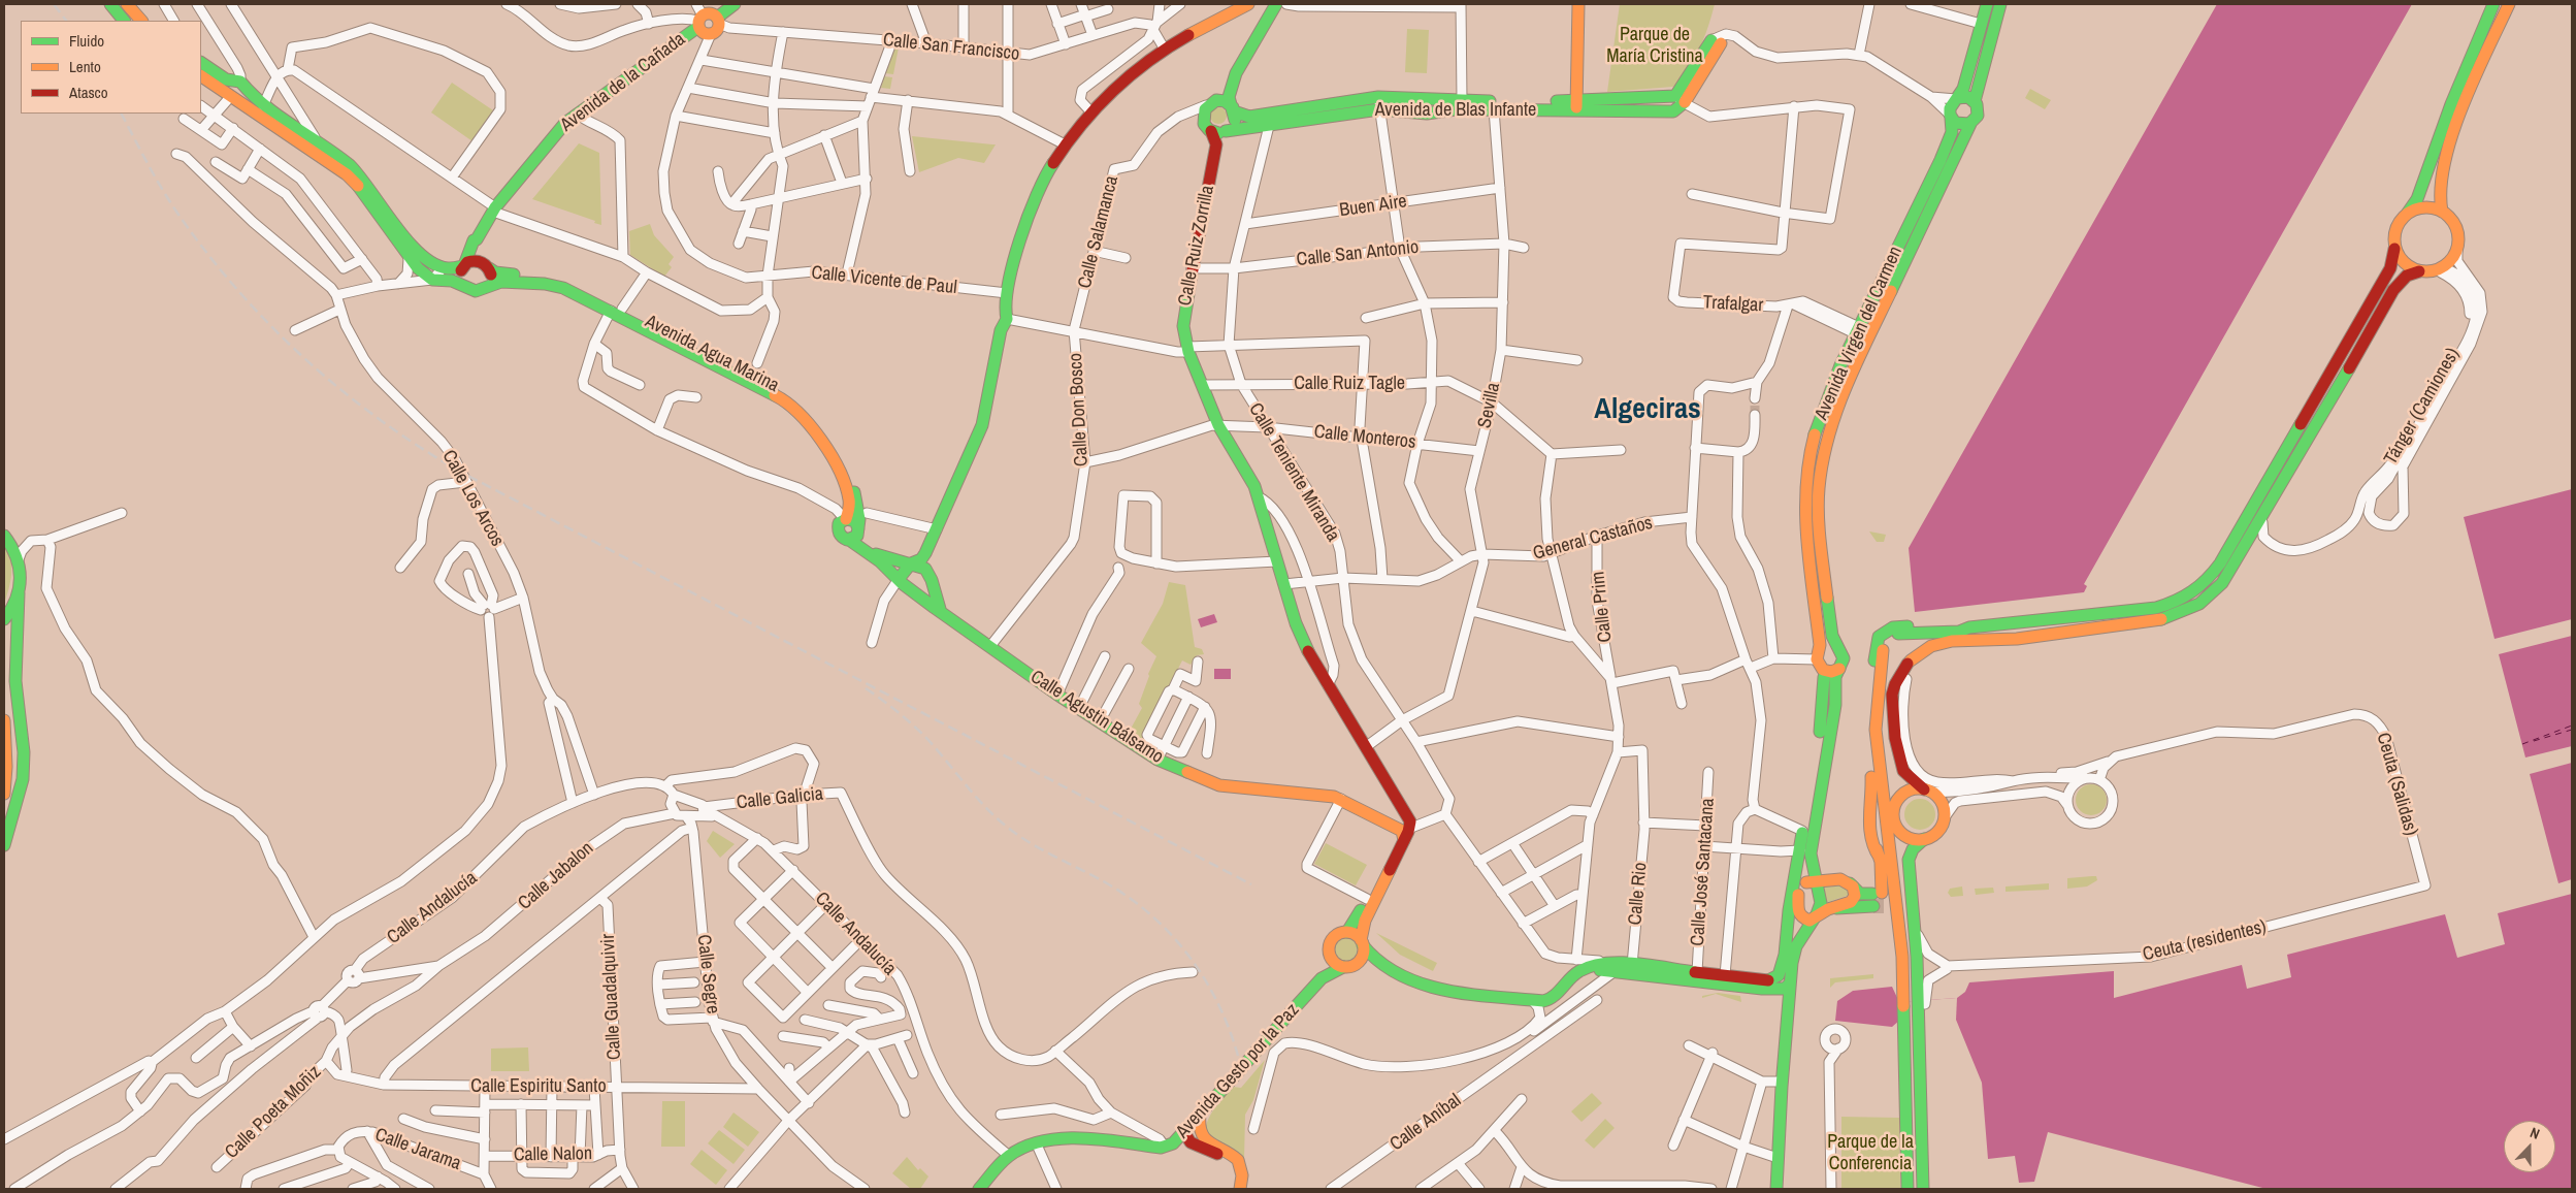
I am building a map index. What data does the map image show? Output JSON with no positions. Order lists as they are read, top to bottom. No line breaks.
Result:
{"streets":{"main road":["Avenida de la Cañada","Avenida de Blas Infante","Calle Ruiz Zorrilla","Avenida Virgen del Carmen","Avenida Agua Marina","Calle Agustin Bálsamo","Avenida Gesto por la Paz"],"street":["Calle San Francisco","Buen Aire","Calle Salamanca","Calle San Antonio","Calle Vicente de Paul","Trafalgar","Calle Ruiz Tagle","Sevilla","Tánger (Camiones)","Calle Don Bosco","Calle Monteros","Calle Teniente Miranda","Calle Los Arcos","General Castaños","Calle Prim","Ceuta (Salidas)","Calle Galicia","Calle José Santacana","Calle Jabalon","Calle Rio","Calle Andalucía","Ceuta (residentes)","Calle Segre","Calle Guadalquivir","Calle Espiritu Santo","Calle Poeta Moñiz","Calle Aníbal","Calle Jarama","Calle Nalon"]},"crossings":[["Calle San Francisco","Avenida de la Cañada"],["Calle San Francisco","Calle Vicente de Paul"],["Avenida de la Cañada","Calle Vicente de Paul"],["Avenida de la Cañada","Avenida Agua Marina"],["Avenida de Blas Infante","Calle Salamanca"],["Avenida de Blas Infante","Calle Ruiz Zorrilla"],["Avenida de Blas Infante","Sevilla"],["Avenida de Blas Infante","Calle Teniente Miranda"],["Buen Aire","Sevilla"],["Buen Aire","Calle Teniente Miranda"],["Calle Salamanca","Calle Ruiz Zorrilla"],["Calle Salamanca","Calle Don Bosco"],["Calle Ruiz Zorrilla","Calle San Antonio"],["Calle Ruiz Zorrilla","Calle Ruiz Tagle"],["Calle Ruiz Zorrilla","Calle Monteros"],["Calle Ruiz Zorrilla","General Castaños"],["Calle Ruiz Zorrilla","Calle Agustin Bálsamo"],["Calle San Antonio","Sevilla"],["Calle San Antonio","Calle Teniente Miranda"],["Trafalgar","Avenida Virgen del Carmen"],["Calle Ruiz Tagle","Sevilla"],["Calle Ruiz Tagle","Calle Teniente Miranda"],["Sevilla","Calle Monteros"],["Sevilla","Calle Teniente Miranda"],["Sevilla","General Castaños"],["Calle Don Bosco","Calle Monteros"],["Calle Don Bosco","Calle Agustin Bálsamo"],["Calle Monteros","Calle Teniente Miranda"],["Calle Teniente Miranda","General Castaños"],["Calle Los Arcos","Calle Andalucía"],["General Castaños","Calle Prim"],["Calle Prim","Calle Rio"],["Ceuta (Salidas)","Ceuta (residentes)"],["Calle Galicia","Calle Andalucía"],["Calle Galicia","Calle Segre"],["Calle Jabalon","Calle Poeta Moñiz"],["Calle Andalucía","Calle Segre"],["Calle Andalucía","Avenida Gesto por la Paz"],["Calle Segre","Calle Espiritu Santo"],["Calle Guadalquivir","Calle Espiritu Santo"],["Calle Guadalquivir","Calle Nalon"],["Calle Espiritu Santo","Calle Poeta Moñiz"]],"districts":["Algeciras"],"parks":["Parque de María Cristina","Parque de la Conferencia"],"legend":["Fluido","Lento","Atasco"],"north":"top"}
